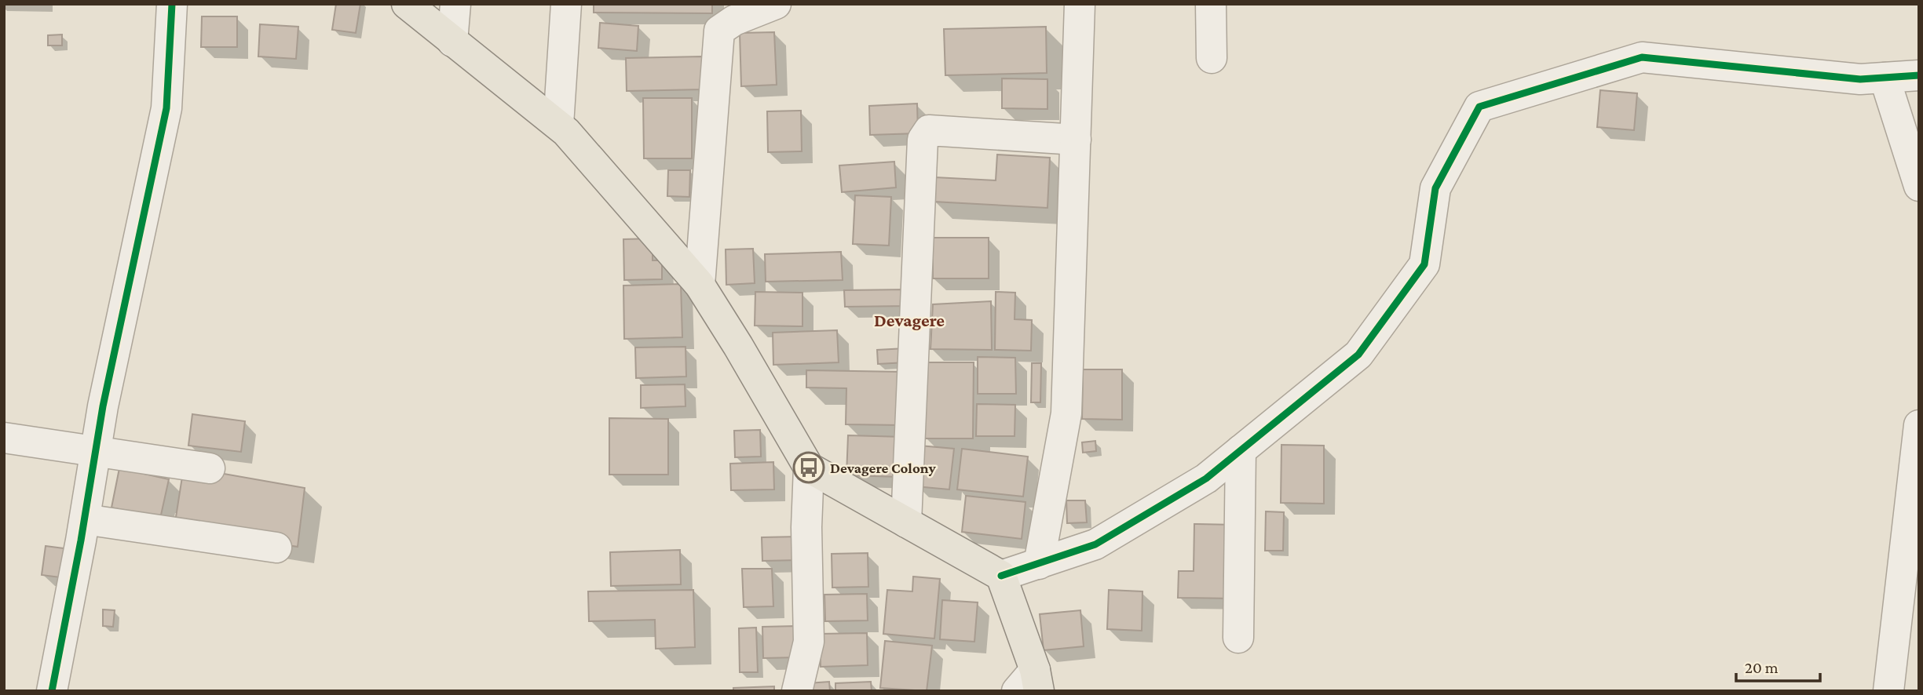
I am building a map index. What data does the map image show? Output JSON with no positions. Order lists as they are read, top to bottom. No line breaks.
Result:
{"districts":["Devagere"],"places":{"bus stop":["Devagere Colony"]},"scale_bar":"20 m"}
